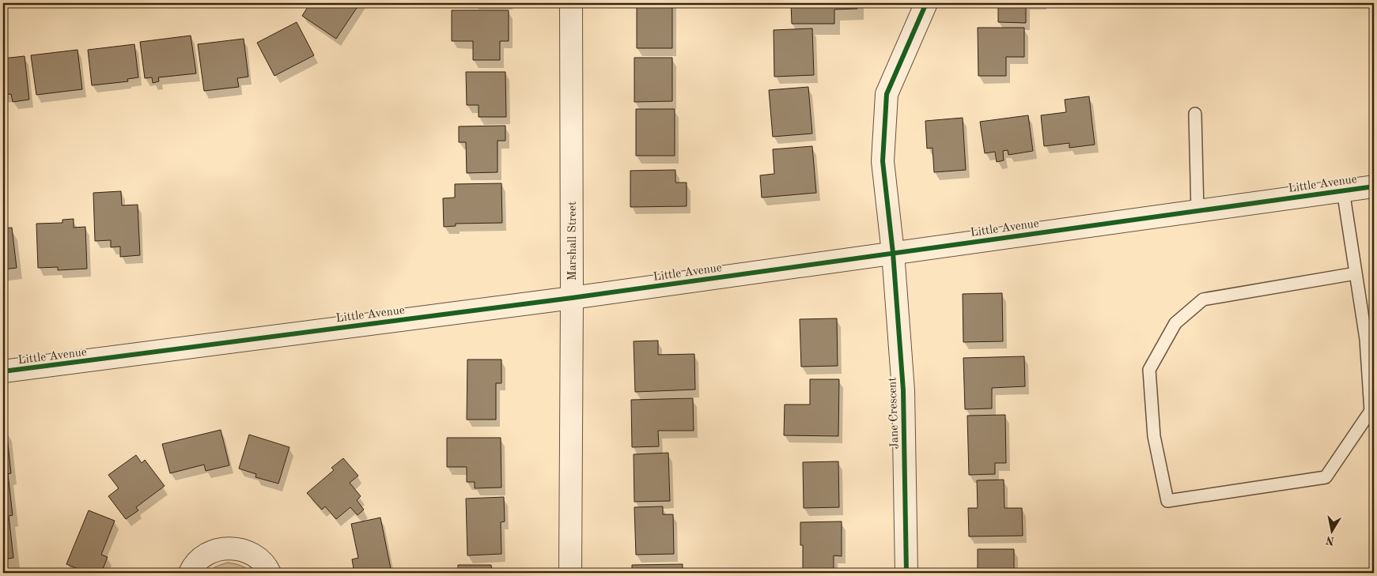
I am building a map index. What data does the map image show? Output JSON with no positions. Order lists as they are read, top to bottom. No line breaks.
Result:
{"streets":{"street":["Little Avenue","Marshall Street","Jane Crescent"]},"crossings":[["Little Avenue","Marshall Street"],["Little Avenue","Jane Crescent"]],"north":"bottom"}
